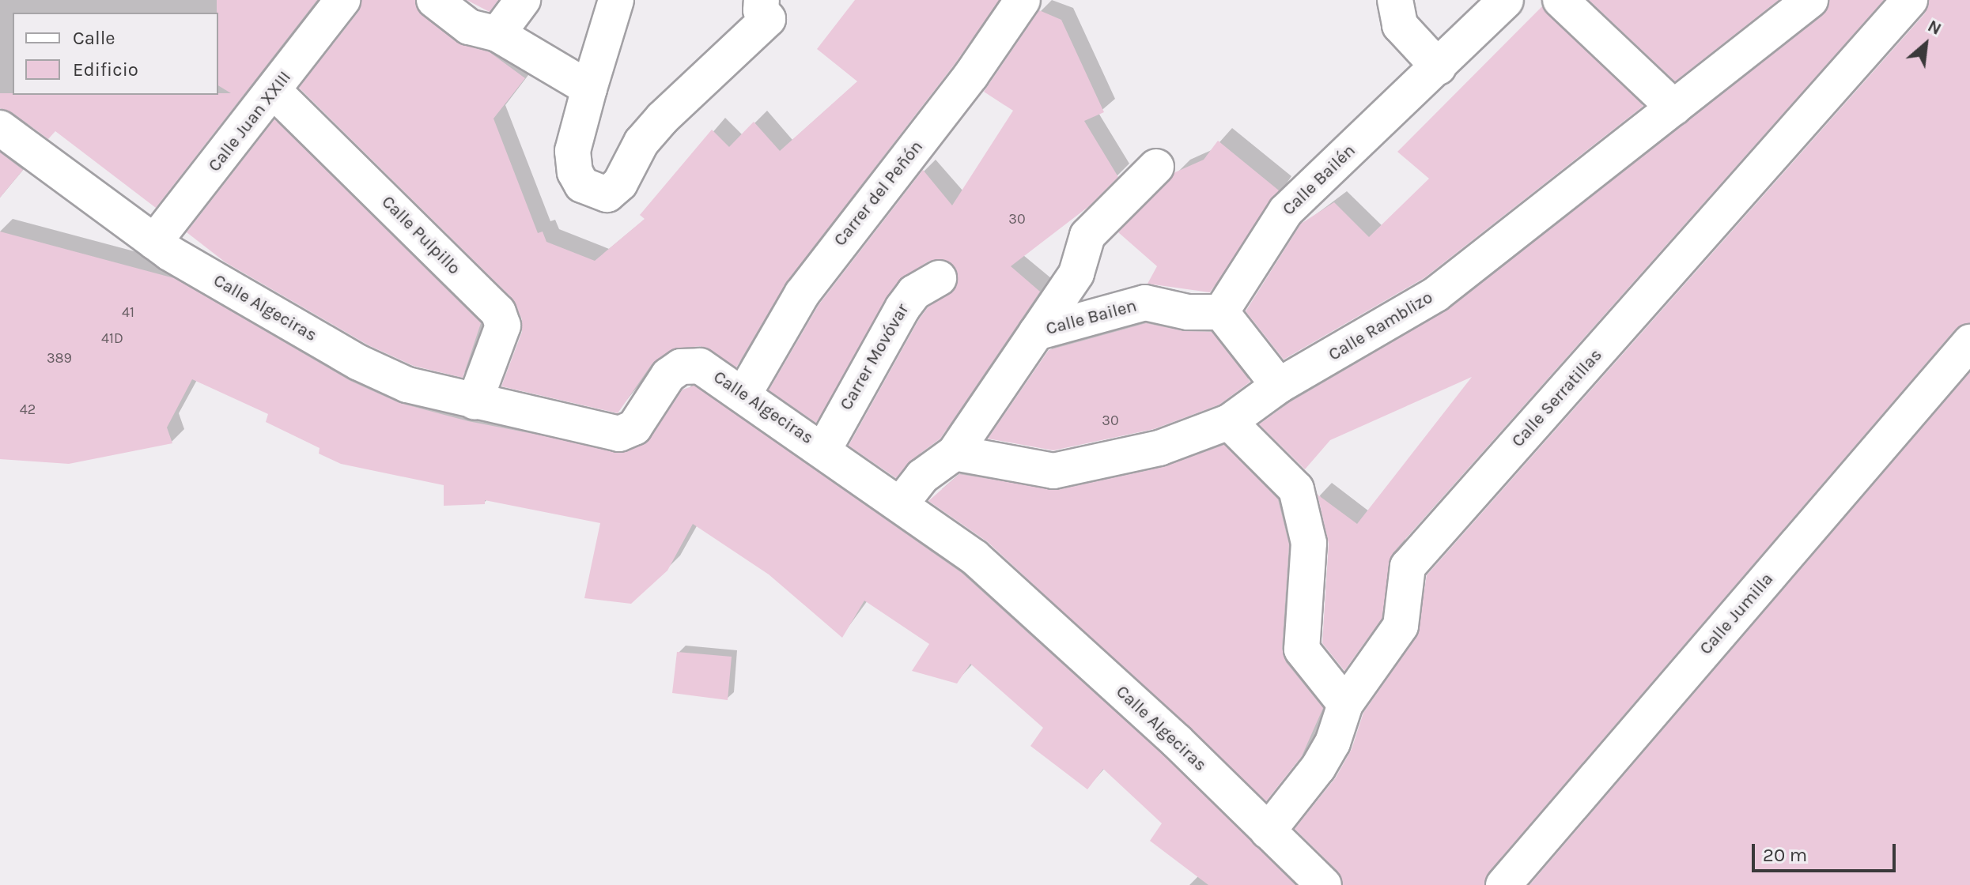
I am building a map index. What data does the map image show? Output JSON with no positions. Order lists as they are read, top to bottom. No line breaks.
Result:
{"streets":{"street":["Calle Juan XXIII","Calle Bailén","Carrer del Peñón","Calle Pulpillo","Calle Algeciras","Calle Bailen","Calle Ramblizo","Carrer Movóvar","Calle Serratillas","Calle Jumilla"]},"crossings":[["Calle Juan XXIII","Calle Pulpillo"],["Calle Juan XXIII","Calle Algeciras"],["Calle Bailén","Calle Bailen"],["Carrer del Peñón","Calle Algeciras"],["Calle Pulpillo","Calle Algeciras"],["Calle Algeciras","Carrer Movóvar"],["Calle Algeciras","Calle Serratillas"],["Calle Bailen","Calle Ramblizo"]],"house_numbers":["30","41","41D","389","42","30"],"legend":["Calle","Edificio"],"scale_bar":"20 m","north":"top right"}
